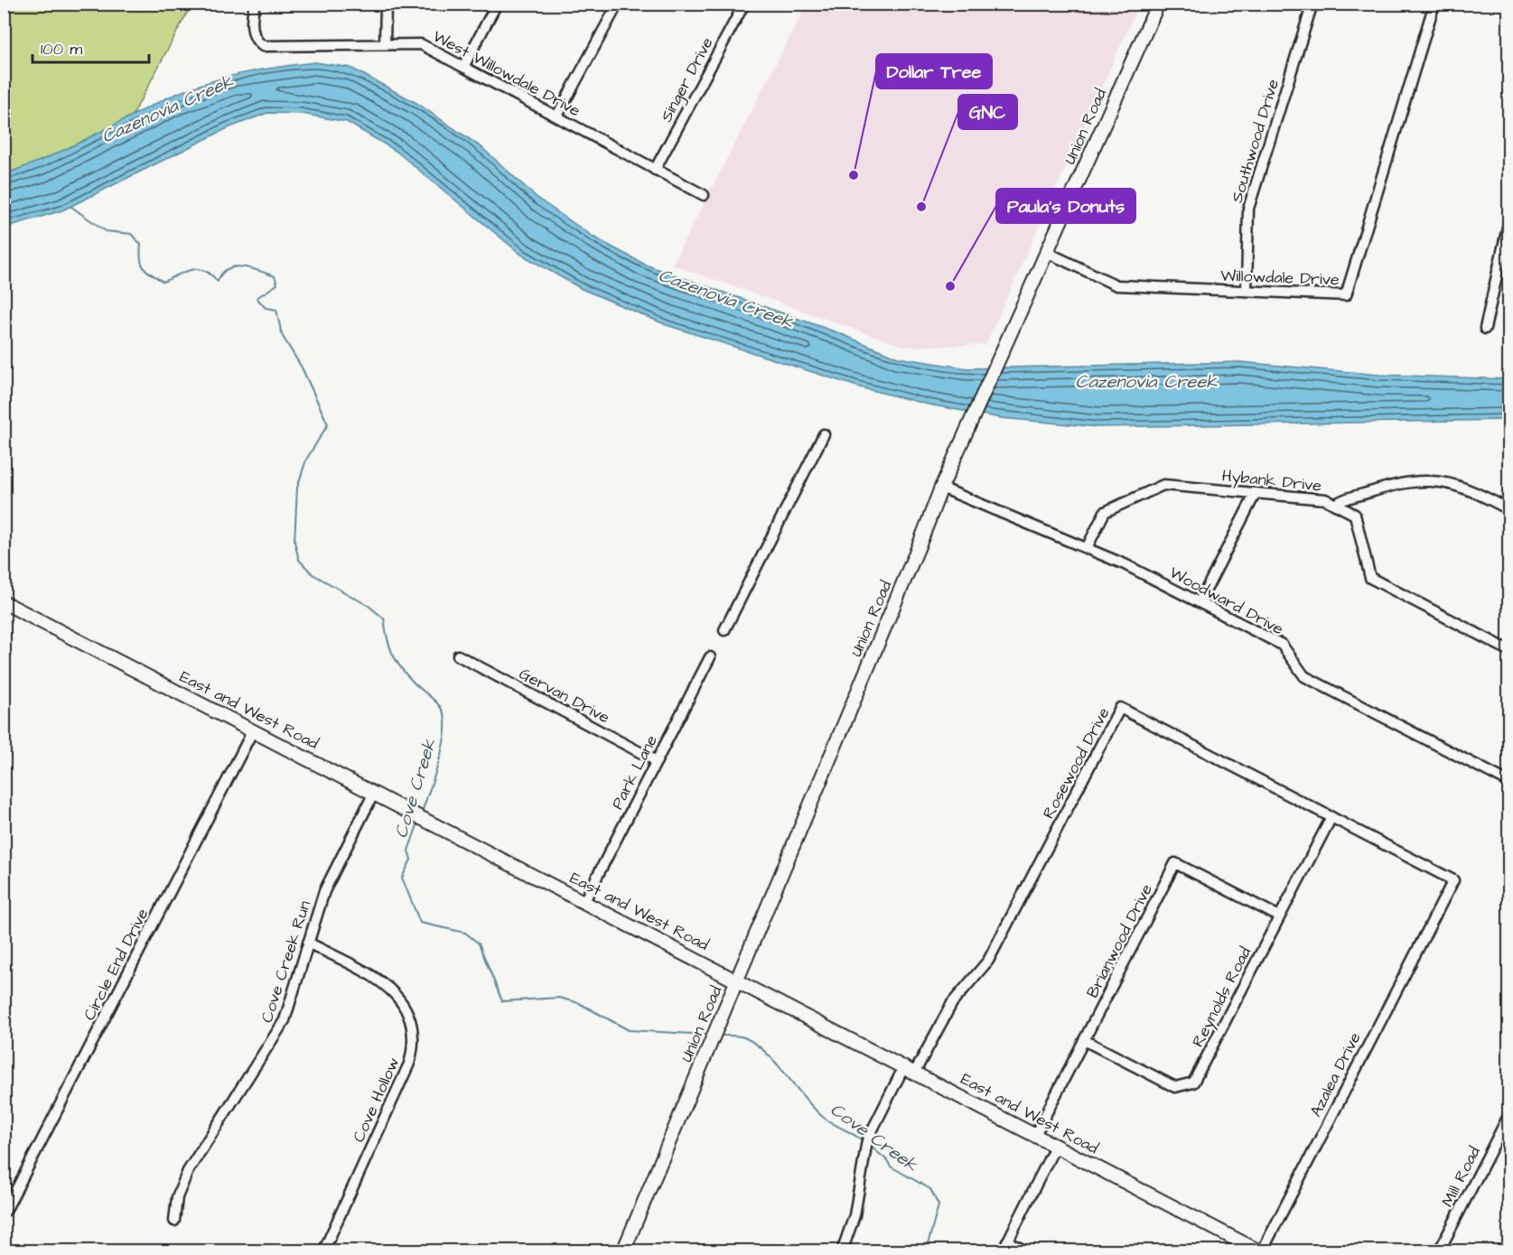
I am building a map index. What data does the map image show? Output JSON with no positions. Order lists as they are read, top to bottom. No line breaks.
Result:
{"streets":{"street":["West Willowdale Drive","Singer Drive","Union Road","Southwood Drive","Willowdale Drive","Hybank Drive","Woodward Drive","Gervan Drive","East and West Road","Rosewood Drive","Park Lane","Brianwood Drive","Cove Creek Run","Circle End Drive","Reynolds Road","Azalea Drive","Cove Hollow","Mill Road"]},"crossings":[["West Willowdale Drive","Singer Drive"],["Union Road","Willowdale Drive"],["Union Road","Woodward Drive"],["Union Road","East and West Road"],["Southwood Drive","Willowdale Drive"],["Hybank Drive","Woodward Drive"],["Gervan Drive","Park Lane"],["East and West Road","Rosewood Drive"],["East and West Road","Park Lane"],["East and West Road","Brianwood Drive"],["East and West Road","Cove Creek Run"],["East and West Road","Circle End Drive"],["East and West Road","Azalea Drive"],["Rosewood Drive","Reynolds Road"],["Rosewood Drive","Azalea Drive"],["Brianwood Drive","Reynolds Road"],["Cove Creek Run","Cove Hollow"]],"water":["Cazenovia Creek","Cove Creek"],"places":["Dollar Tree","GNC","Paula's Donuts"],"scale_bar":"100 m"}
